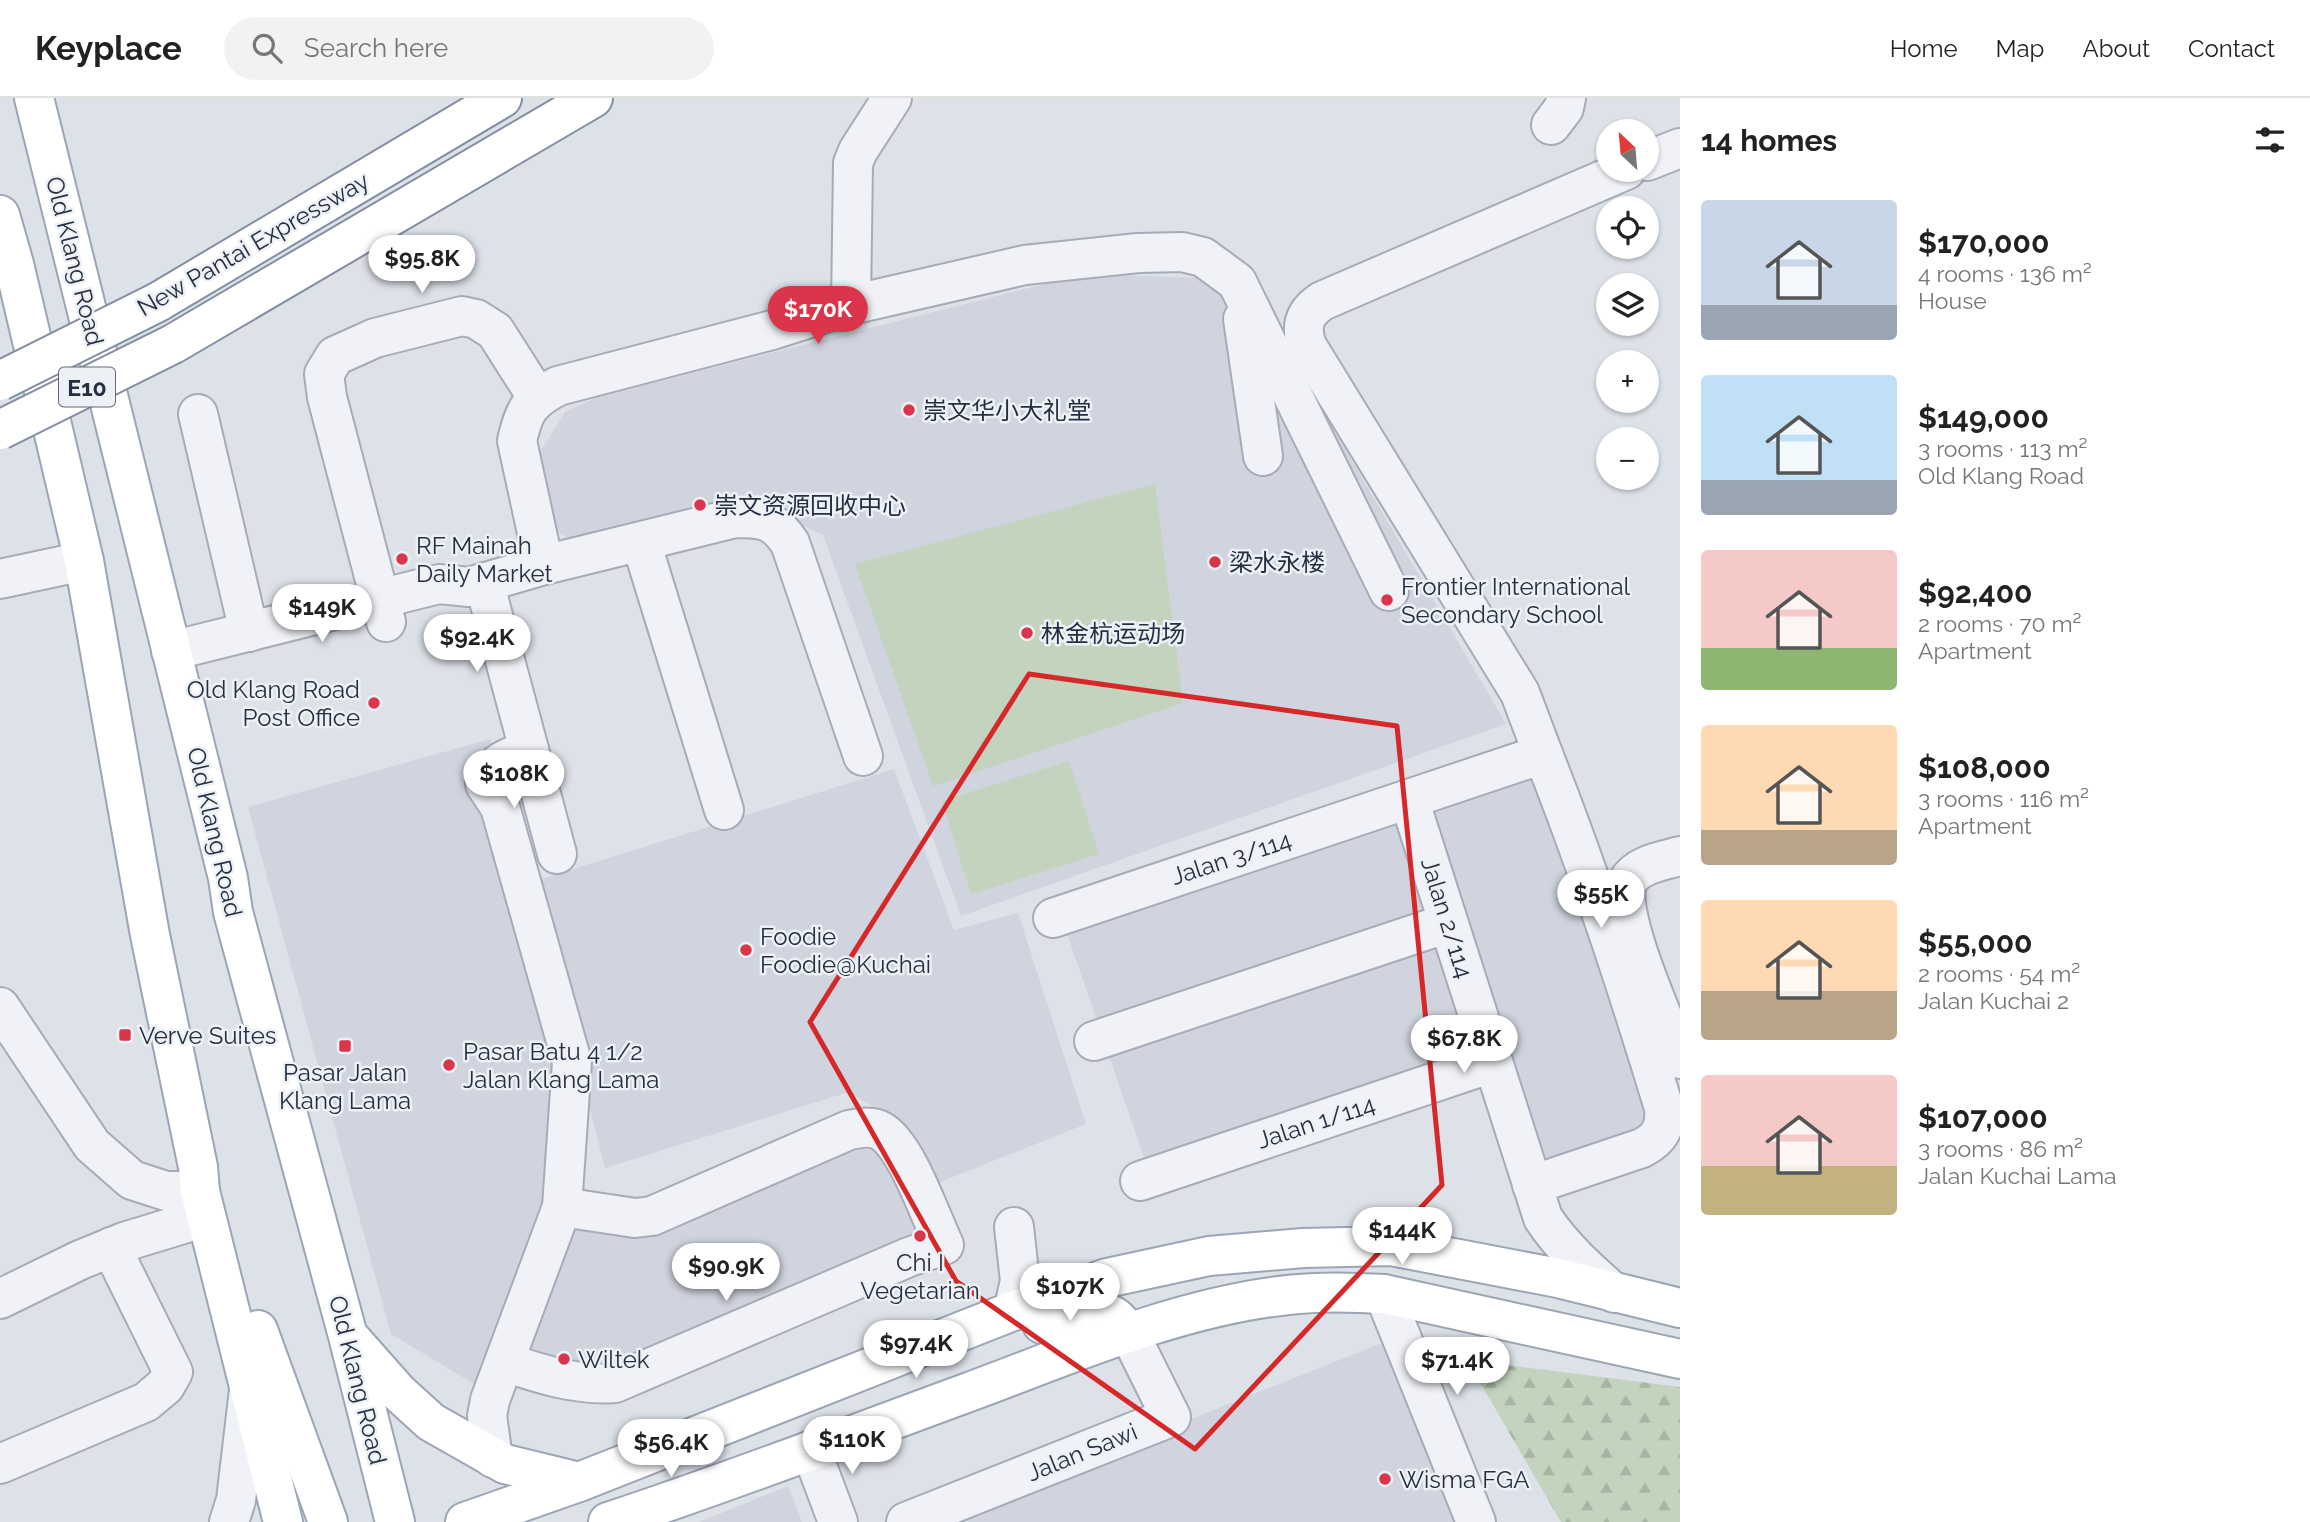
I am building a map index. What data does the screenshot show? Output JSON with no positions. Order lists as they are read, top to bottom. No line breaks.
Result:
{"streets":{"main road":["New Pantai Expressway","Old Klang Road","E10"],"street":["Jalan 3/114","Jalan 2/114","Jalan 1/114","Jalan Sawi"]},"crossings":[["Jalan 3/114","Jalan 2/114"],["Jalan 2/114","Jalan 1/114"]],"places":{"other":["崇文华小大礼堂","崇文资源回收中心","RF Mainah Daily Market","梁水永楼","Frontier International Secondary School","林金杭运动场","Old Klang Road Post Office","Foodie Foodie@Kuchai","Pasar Batu 4 1/2 Jalan Klang Lama","Chi I Vegetarian","Wiltek","Wisma FGA"],"transit":["Verve Suites","Pasar Jalan Klang Lama"]},"north":"top left","page":{"header":"Keyplace","search":"Search here","nav":["Home","Map","About","Contact"],"heading":"14 homes","map_buttons":["+","−"],"list":[{"name":"$170,000","note":"4 rooms · 136 m² · House"},{"name":"$149,000","note":"3 rooms · 113 m² · Old Klang Road"},{"name":"$92,400","note":"2 rooms · 70 m² · Apartment"},{"name":"$108,000","note":"3 rooms · 116 m² · Apartment"},{"name":"$55,000","note":"2 rooms · 54 m² · Jalan Kuchai 2"},{"name":"$107,000","note":"3 rooms · 86 m² · Jalan Kuchai Lama"}],"price":["$95.8K","$170K","$149K","$92.4K","$108K","$55K","$67.8K","$144K","$90.9K","$107K","$97.4K","$71.4K","$110K","$56.4K"]}}
